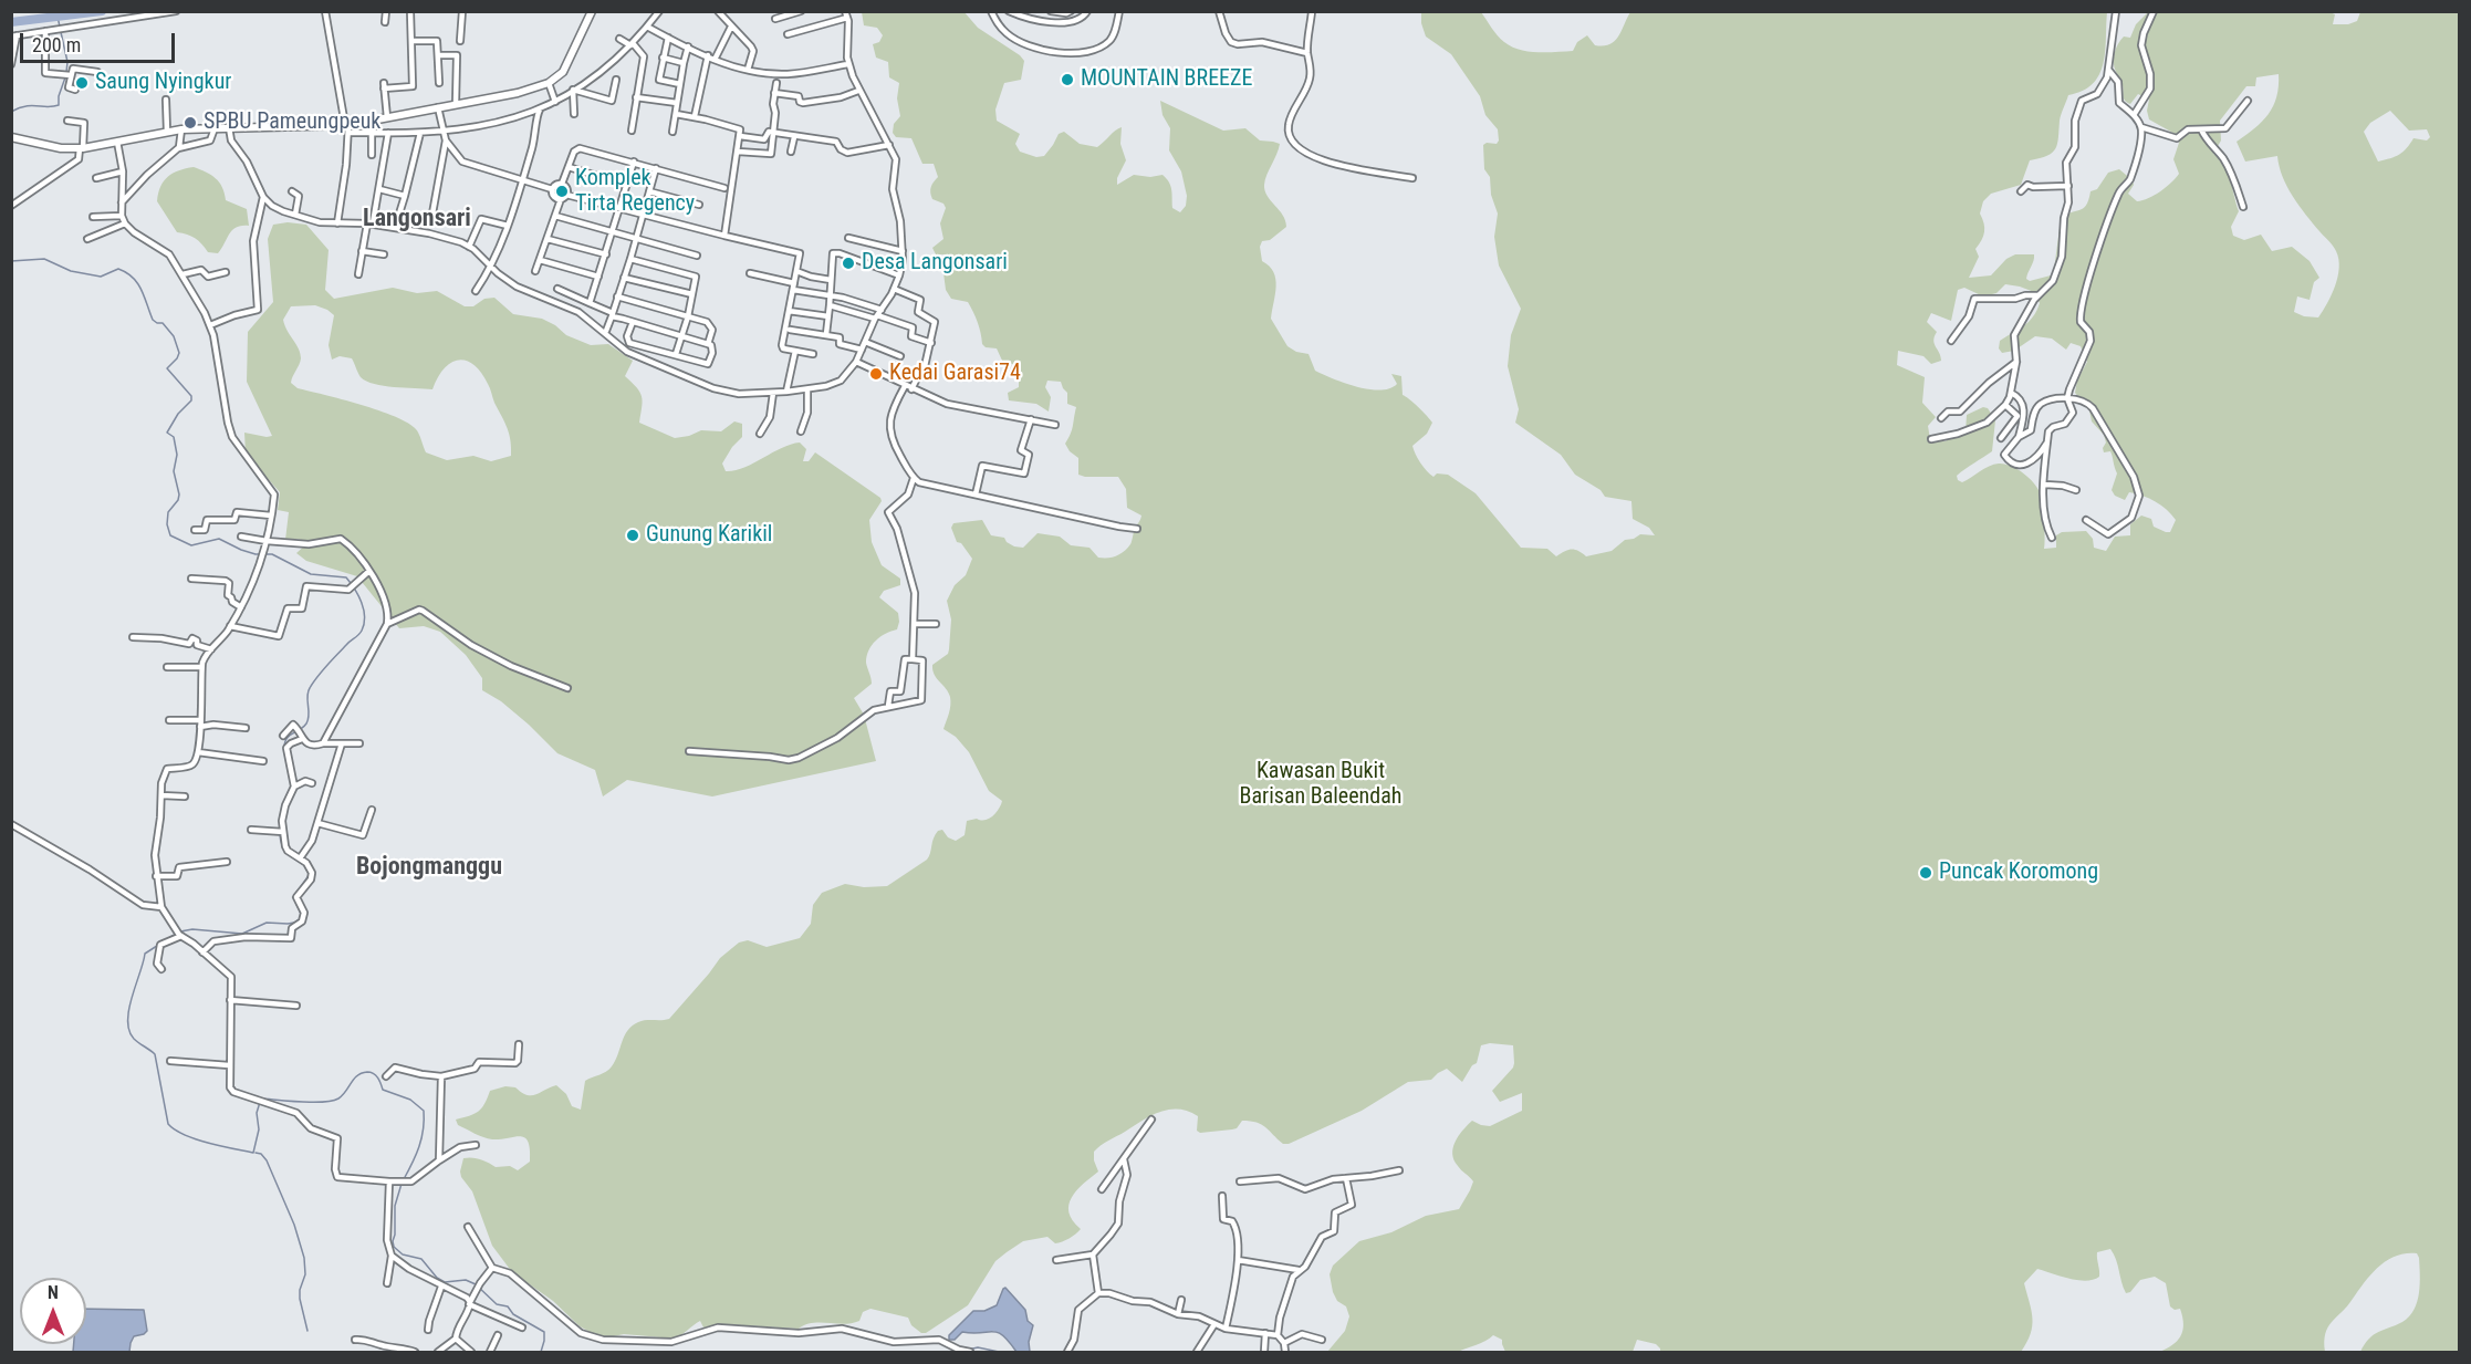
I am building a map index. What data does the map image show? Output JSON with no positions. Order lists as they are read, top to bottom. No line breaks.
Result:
{"districts":["Langonsari","Bojongmanggu"],"parks":["Kawasan Bukit Barisan Baleendah"],"places":["MOUNTAIN BREEZE","Saung Nyingkur","SPBU Pameungpeuk","Komplek Tirta Regency","Desa Langonsari","Kedai Garasi74","Gunung Karikil","Puncak Koromong"],"scale_bar":"200 m","north":"top"}
